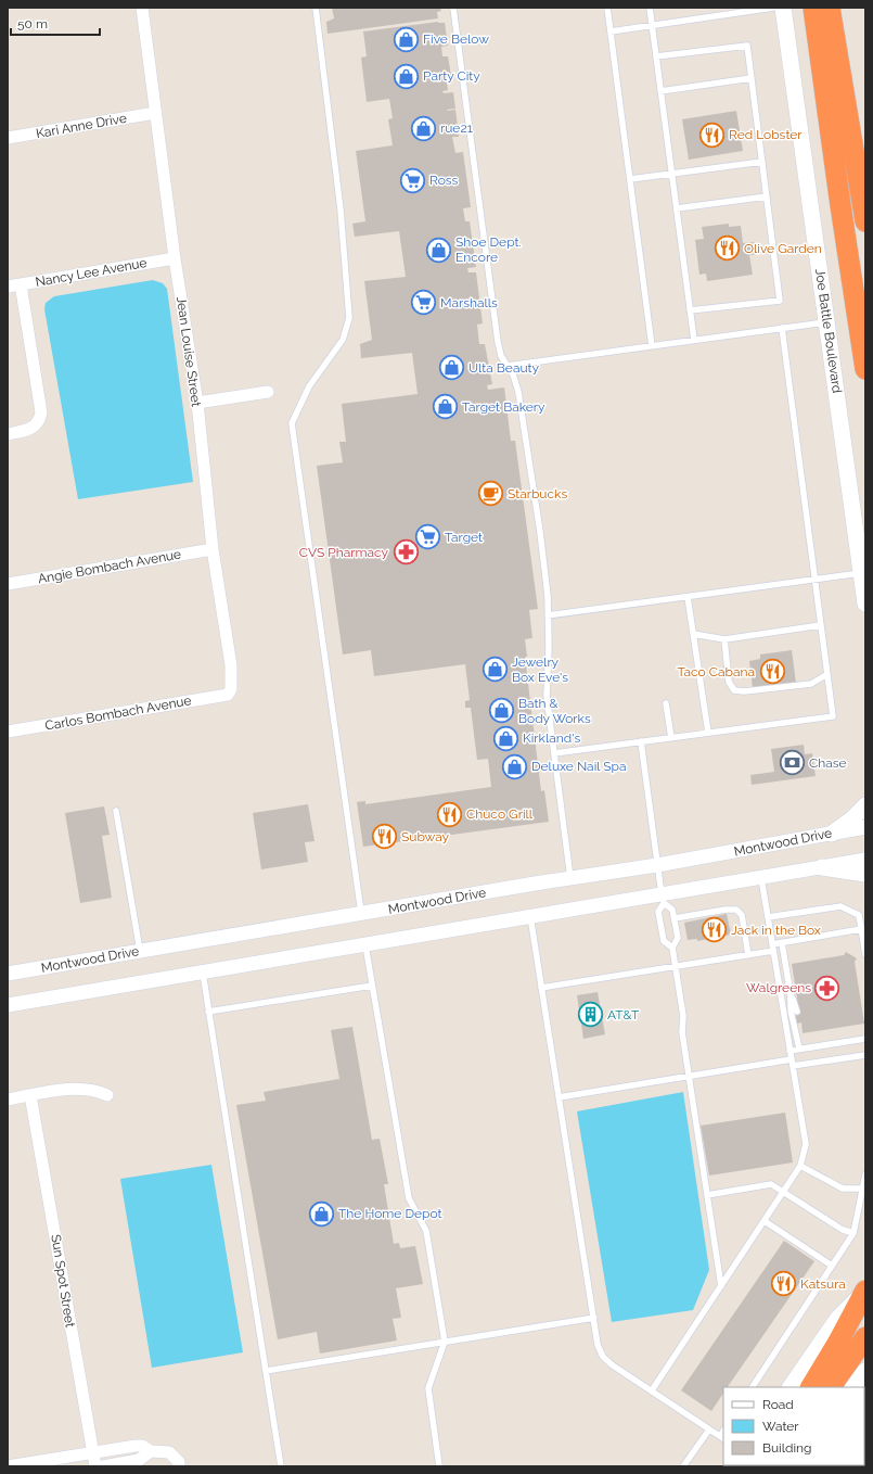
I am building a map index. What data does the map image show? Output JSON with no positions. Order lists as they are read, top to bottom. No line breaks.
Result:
{"streets":{"main road":["Joe Battle Boulevard"],"street":["Kari Anne Drive","Nancy Lee Avenue","Jean Louise Street","Angie Bombach Avenue","Carlos Bombach Avenue","Montwood Drive","Sun Spot Street"]},"crossings":[["Kari Anne Drive","Jean Louise Street"],["Nancy Lee Avenue","Jean Louise Street"],["Jean Louise Street","Angie Bombach Avenue"],["Jean Louise Street","Carlos Bombach Avenue"]],"places":{"shop":["Five Below","Party City","rue21","Shoe Dept. Encore","Ulta Beauty","Target Bakery","Jewelry Box Eve's","Bath & Body Works","Kirkland's","Deluxe Nail Spa","The Home Depot"],"restaurant":["Red Lobster","Olive Garden","Taco Cabana","Chuco Grill","Subway","Jack in the Box","Katsura"],"supermarket":["Ross","Marshalls","Target"],"cafe":["Starbucks"],"pharmacy":["CVS Pharmacy","Walgreens"],"bank":["Chase"],"building":["AT&T"]},"legend":["Road","Water","Building"],"scale_bar":"50 m"}
